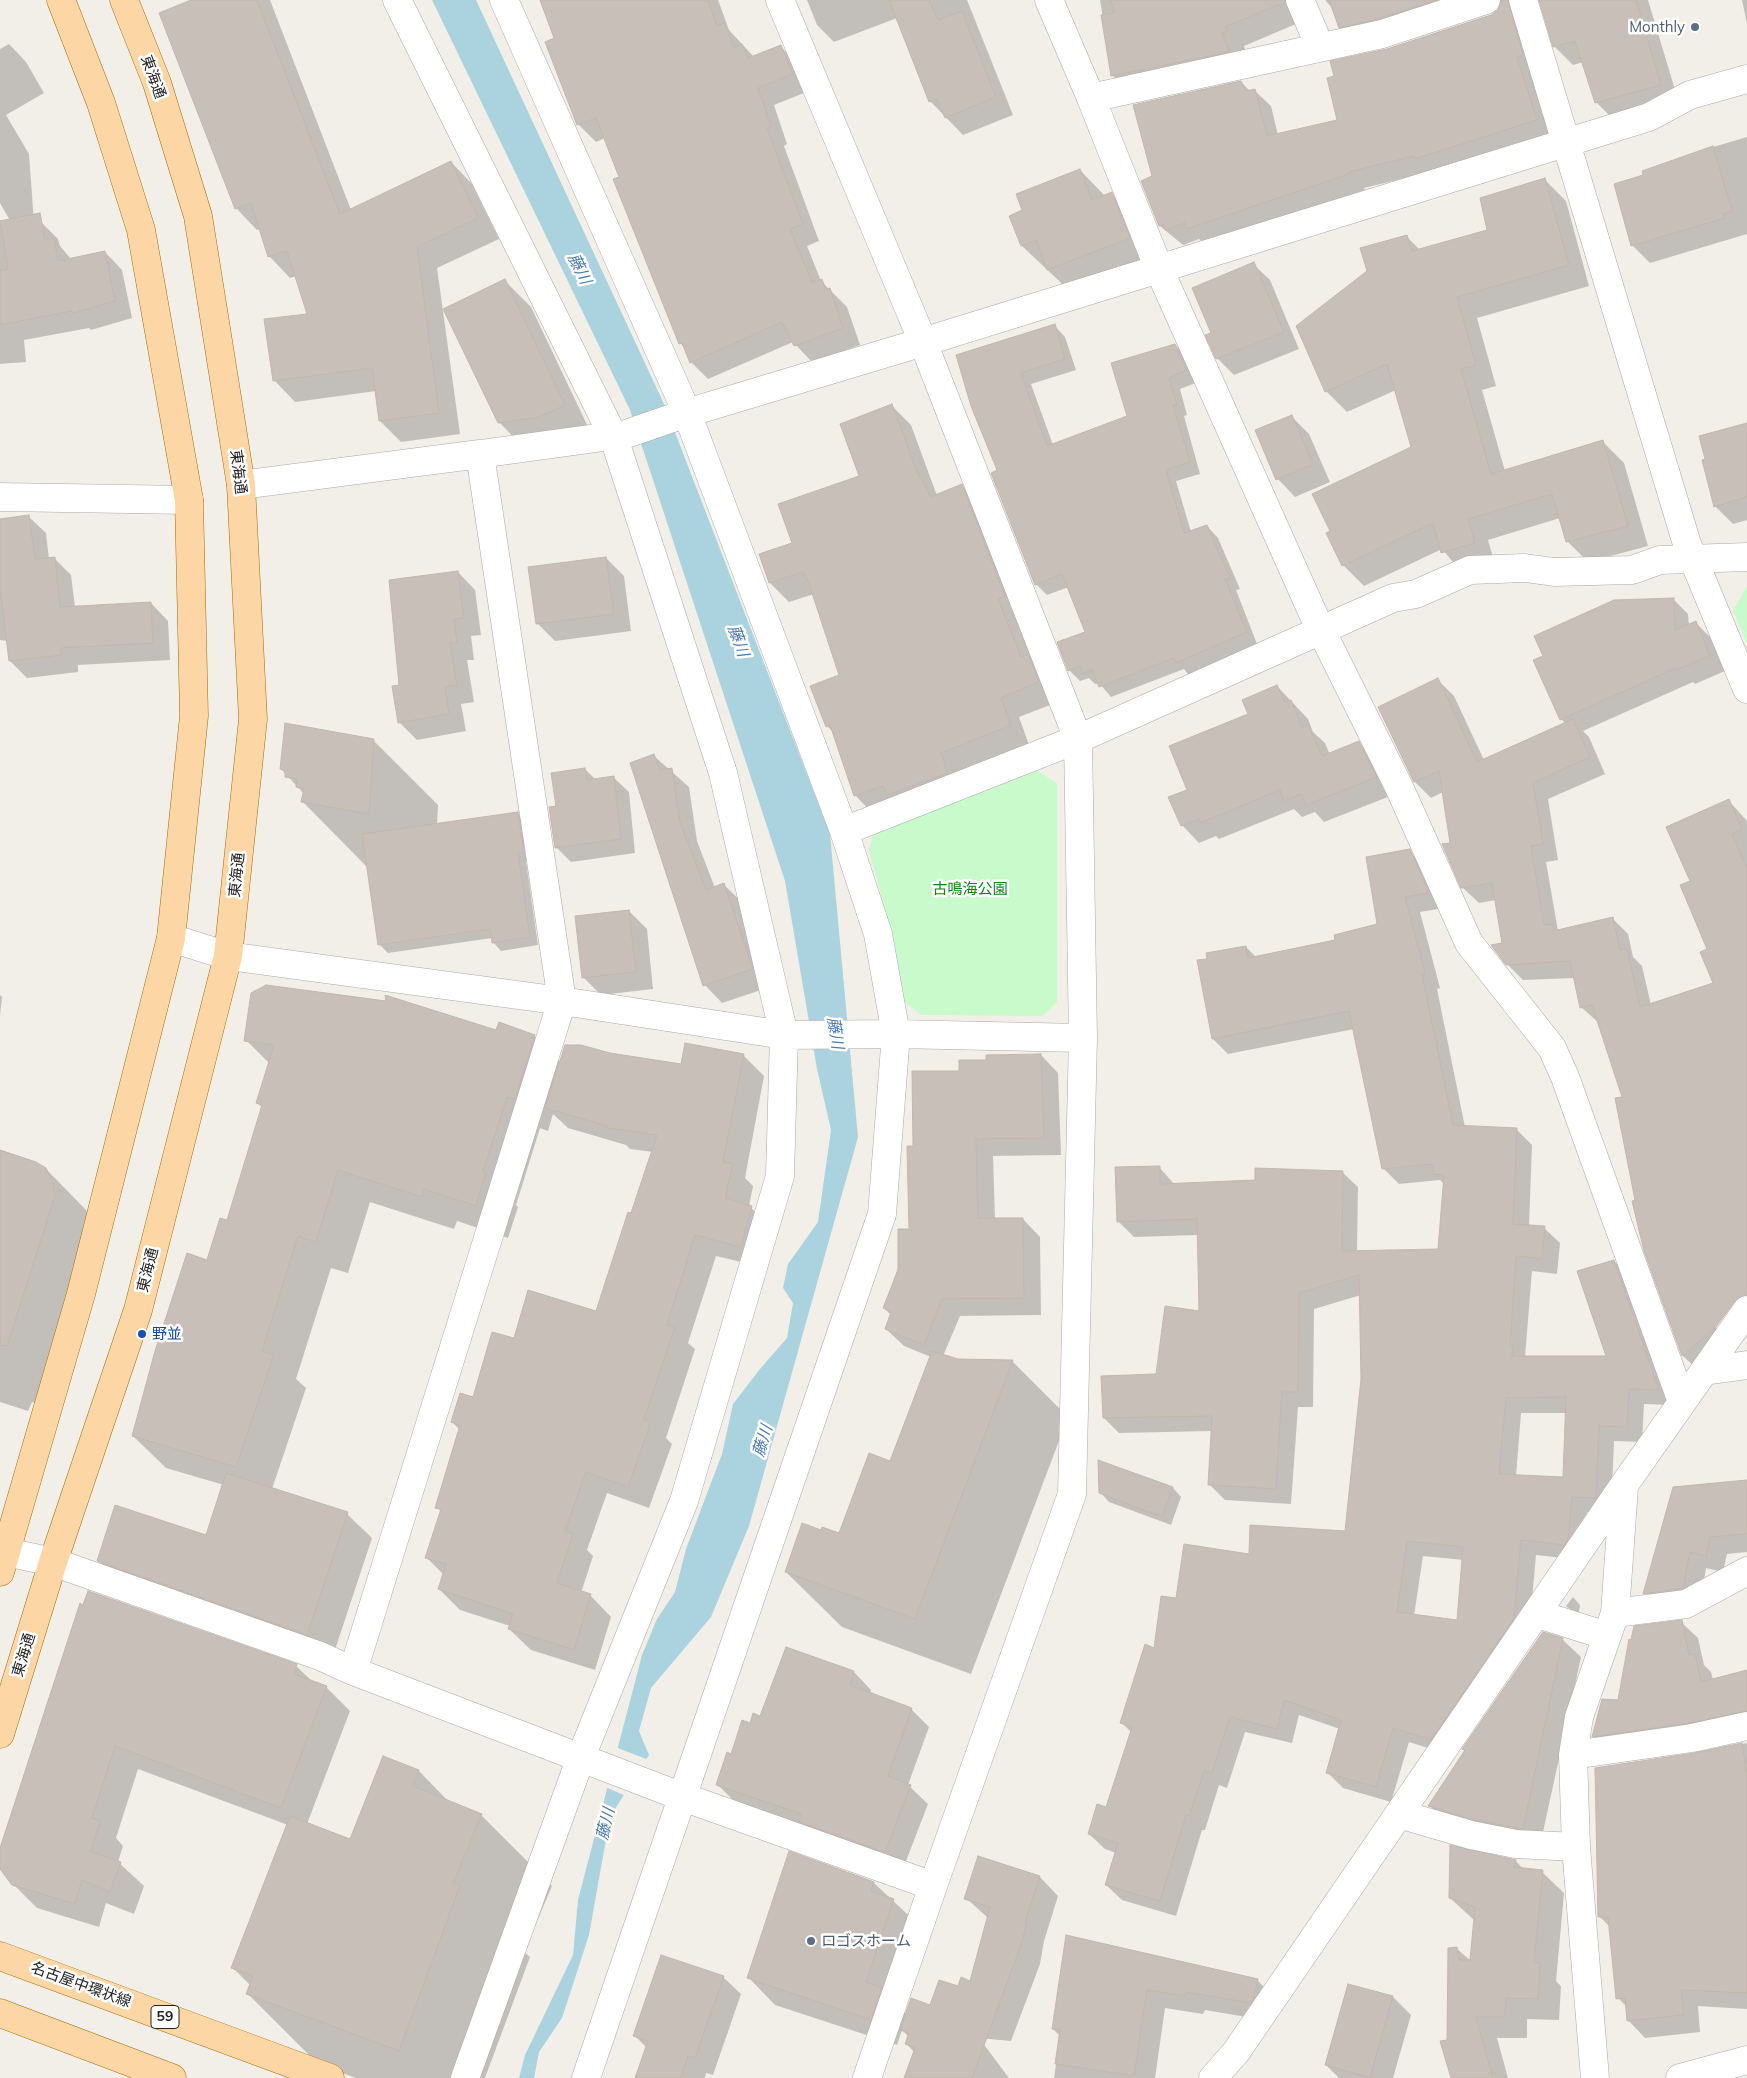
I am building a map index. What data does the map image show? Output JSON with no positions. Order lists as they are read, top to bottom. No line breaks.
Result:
{"streets":{"main road":["東海通","名古屋中環状線","59"]},"water":["藤川"],"parks":["古鳴海公園"],"places":["Monthly","野並","ロゴスホーム"]}
